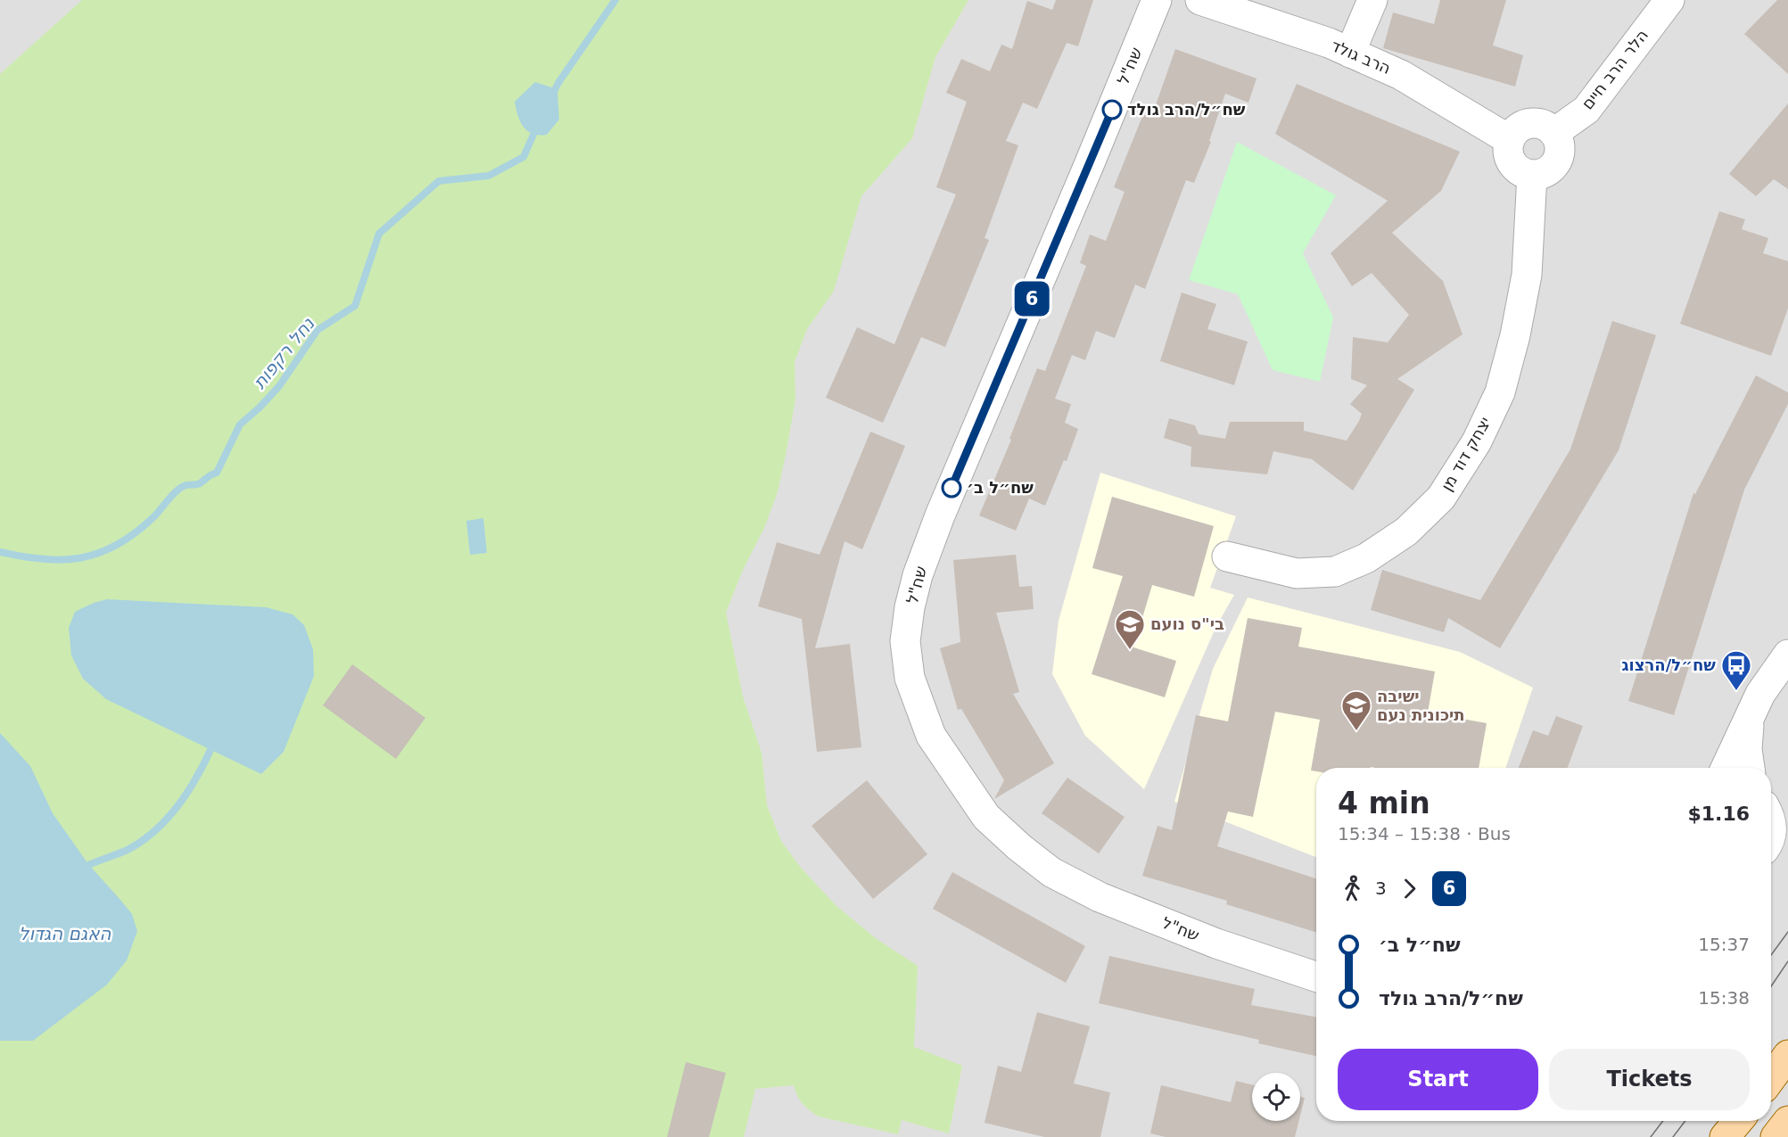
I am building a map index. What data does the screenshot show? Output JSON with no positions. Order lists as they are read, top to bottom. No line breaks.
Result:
{"streets":{"street":["הרב גולד","שח\"ל","הלר הרב חיים","יצחק דוד מן"]},"crossings":[["הרב גולד","הלר הרב חיים"],["הרב גולד","יצחק דוד מן"],["הלר הרב חיים","יצחק דוד מן"]],"water":["נחל רקפות","האגם הגדול"],"places":{"other":["שח״ל/הרב גולד","שח״ל ב׳"],"school or university":["בי\"ס נועם","ישיבה תיכונית נעם"],"bus stop":["שח״ל/הרצוג"]},"lines":["bus line 6"],"page":{"on_map":"6","heading":["4 min","15:34 – 15:38 · Bus","$1.16"],"legs":["3","6"],"list":[{"name":"שח״ל ב׳","value":"15:37"},{"name":"שח״ל/הרב גולד","value":"15:38"}],"buttons":["Start","Tickets"]}}
